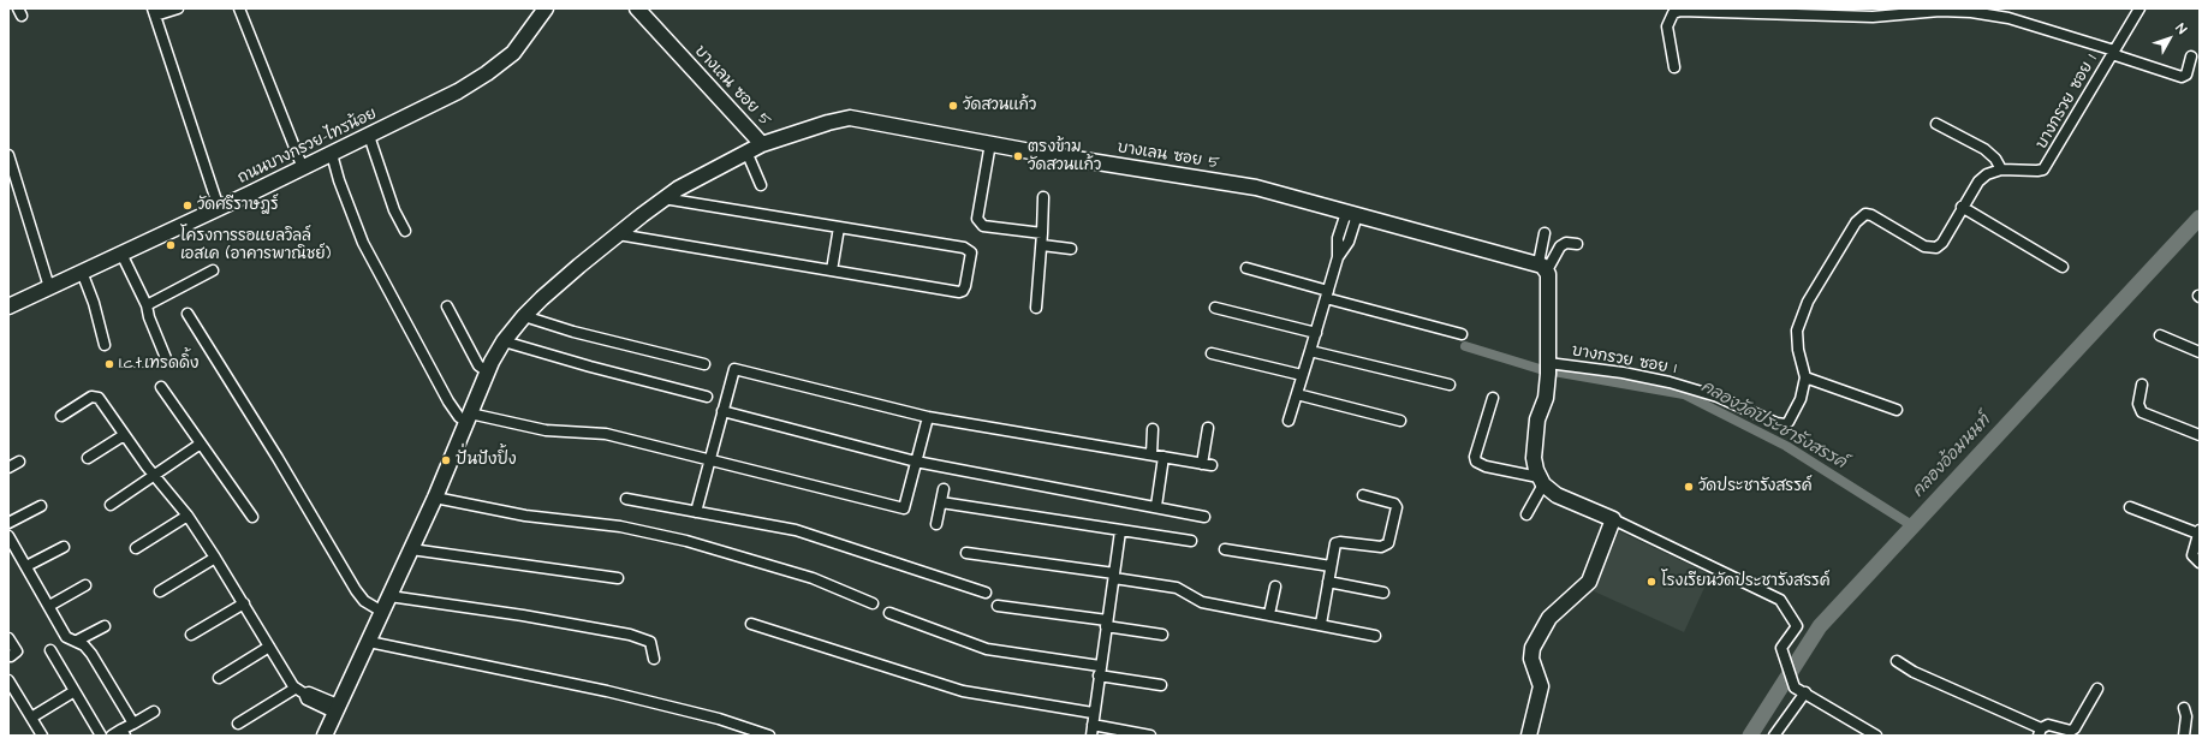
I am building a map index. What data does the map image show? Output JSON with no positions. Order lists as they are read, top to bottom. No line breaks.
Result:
{"streets":{"street":["บางเลน ซอย 5","บางกรวย ซอย 1","ถนนบางกรวย-ไทรน้อย"]},"water":["คลองวัดประชารังสรรค์","คลองอ้อมนนท์"],"places":["วัดสวนแก้ว","ตรงข้าม วัดสวนแก้ว","วัดศรีราษฎร์","โครงการรอแยลวิลล์ เอสเค (อาคารพาณิชย์)","I.c.t.เทรดดิ้ง","ปั่นปังปิ้ง","วัดประชารังสรรค์","โรงเรียนวัดประชารังสรรค์"],"north":"top right"}
